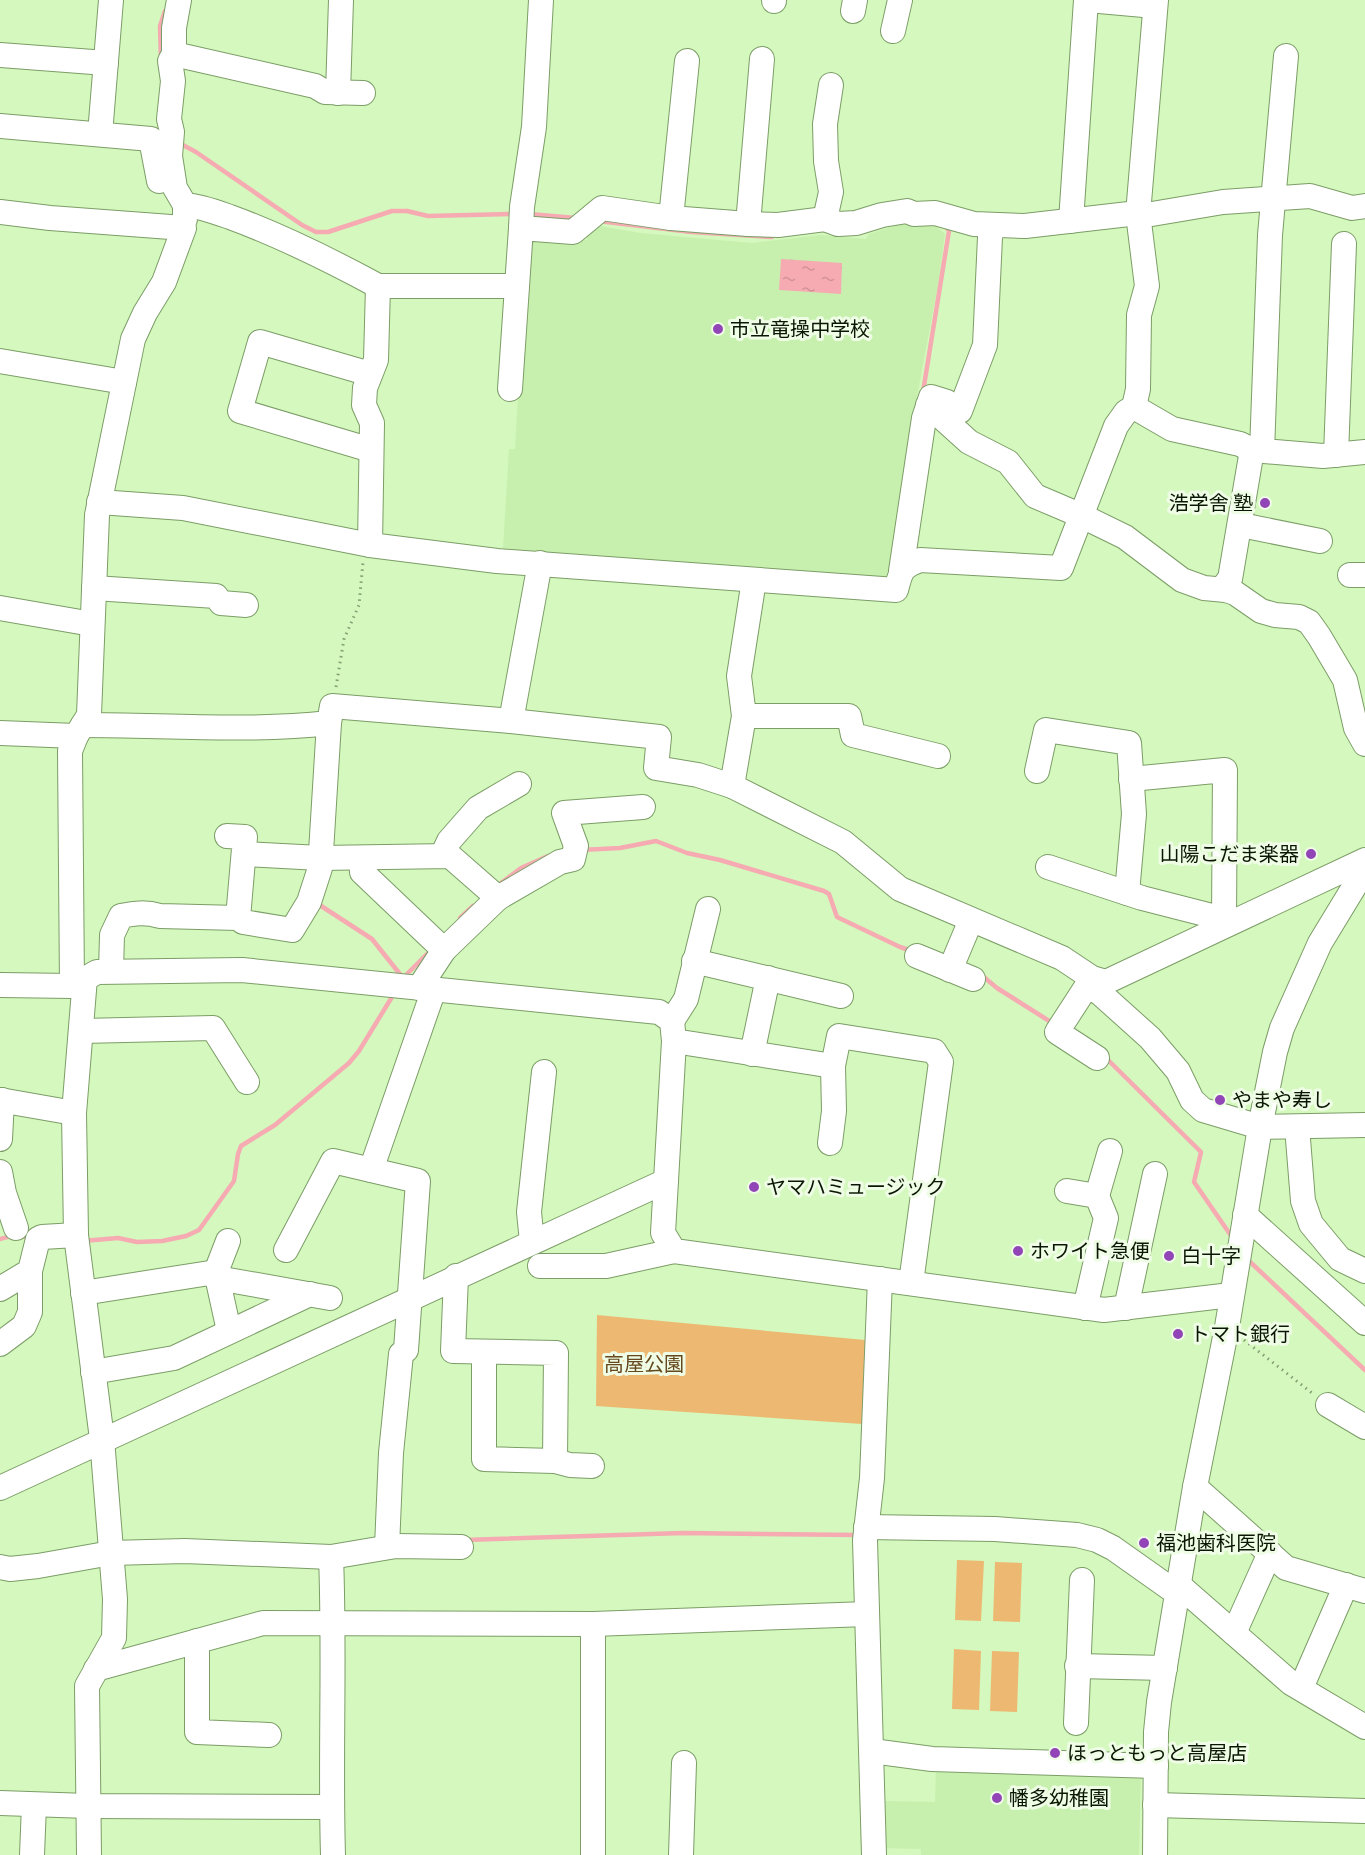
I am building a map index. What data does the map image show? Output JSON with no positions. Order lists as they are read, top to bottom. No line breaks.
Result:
{"parks":["高屋公園"],"places":["市立竜操中学校","浩学舎 塾","山陽こだま楽器","やまや寿し","ヤマハミュージック","ホワイト急便","白十字","トマト銀行","福池歯科医院","ほっともっと高屋店","幡多幼稚園"]}
